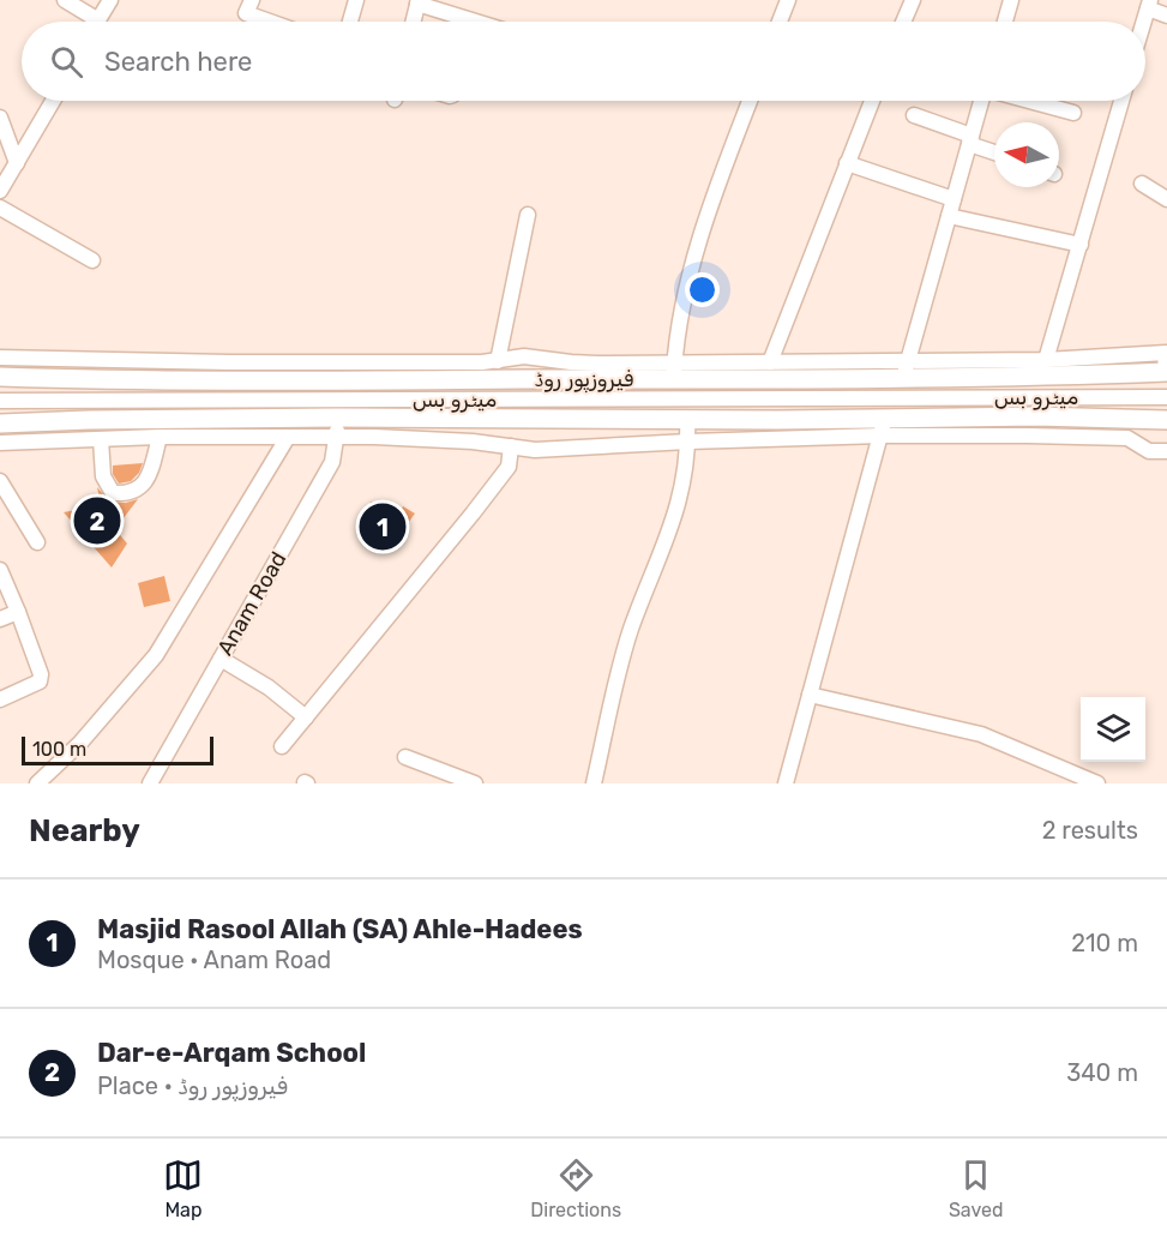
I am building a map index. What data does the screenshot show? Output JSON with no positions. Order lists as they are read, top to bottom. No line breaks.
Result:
{"streets":{"main road":["فیروزپور روڈ"],"street":["میٹرو بس","Anam Road"]},"crossings":[["فیروزپور روڈ","Anam Road"]],"scale_bar":"100 m","north":"left","page":{"search":"Search here","pins":["2","1"],"scale":"100 m","heading":["Nearby","2 results"],"list":[{"mark":"1","name":"Masjid Rasool Allah (SA) Ahle-Hadees","note":"Mosque · Anam Road","value":"210 m"},{"mark":"2","name":"Dar-e-Arqam School","note":"Place · فیروزپور روڈ","value":"340 m"}],"nav":["Map","Directions","Saved"]}}
